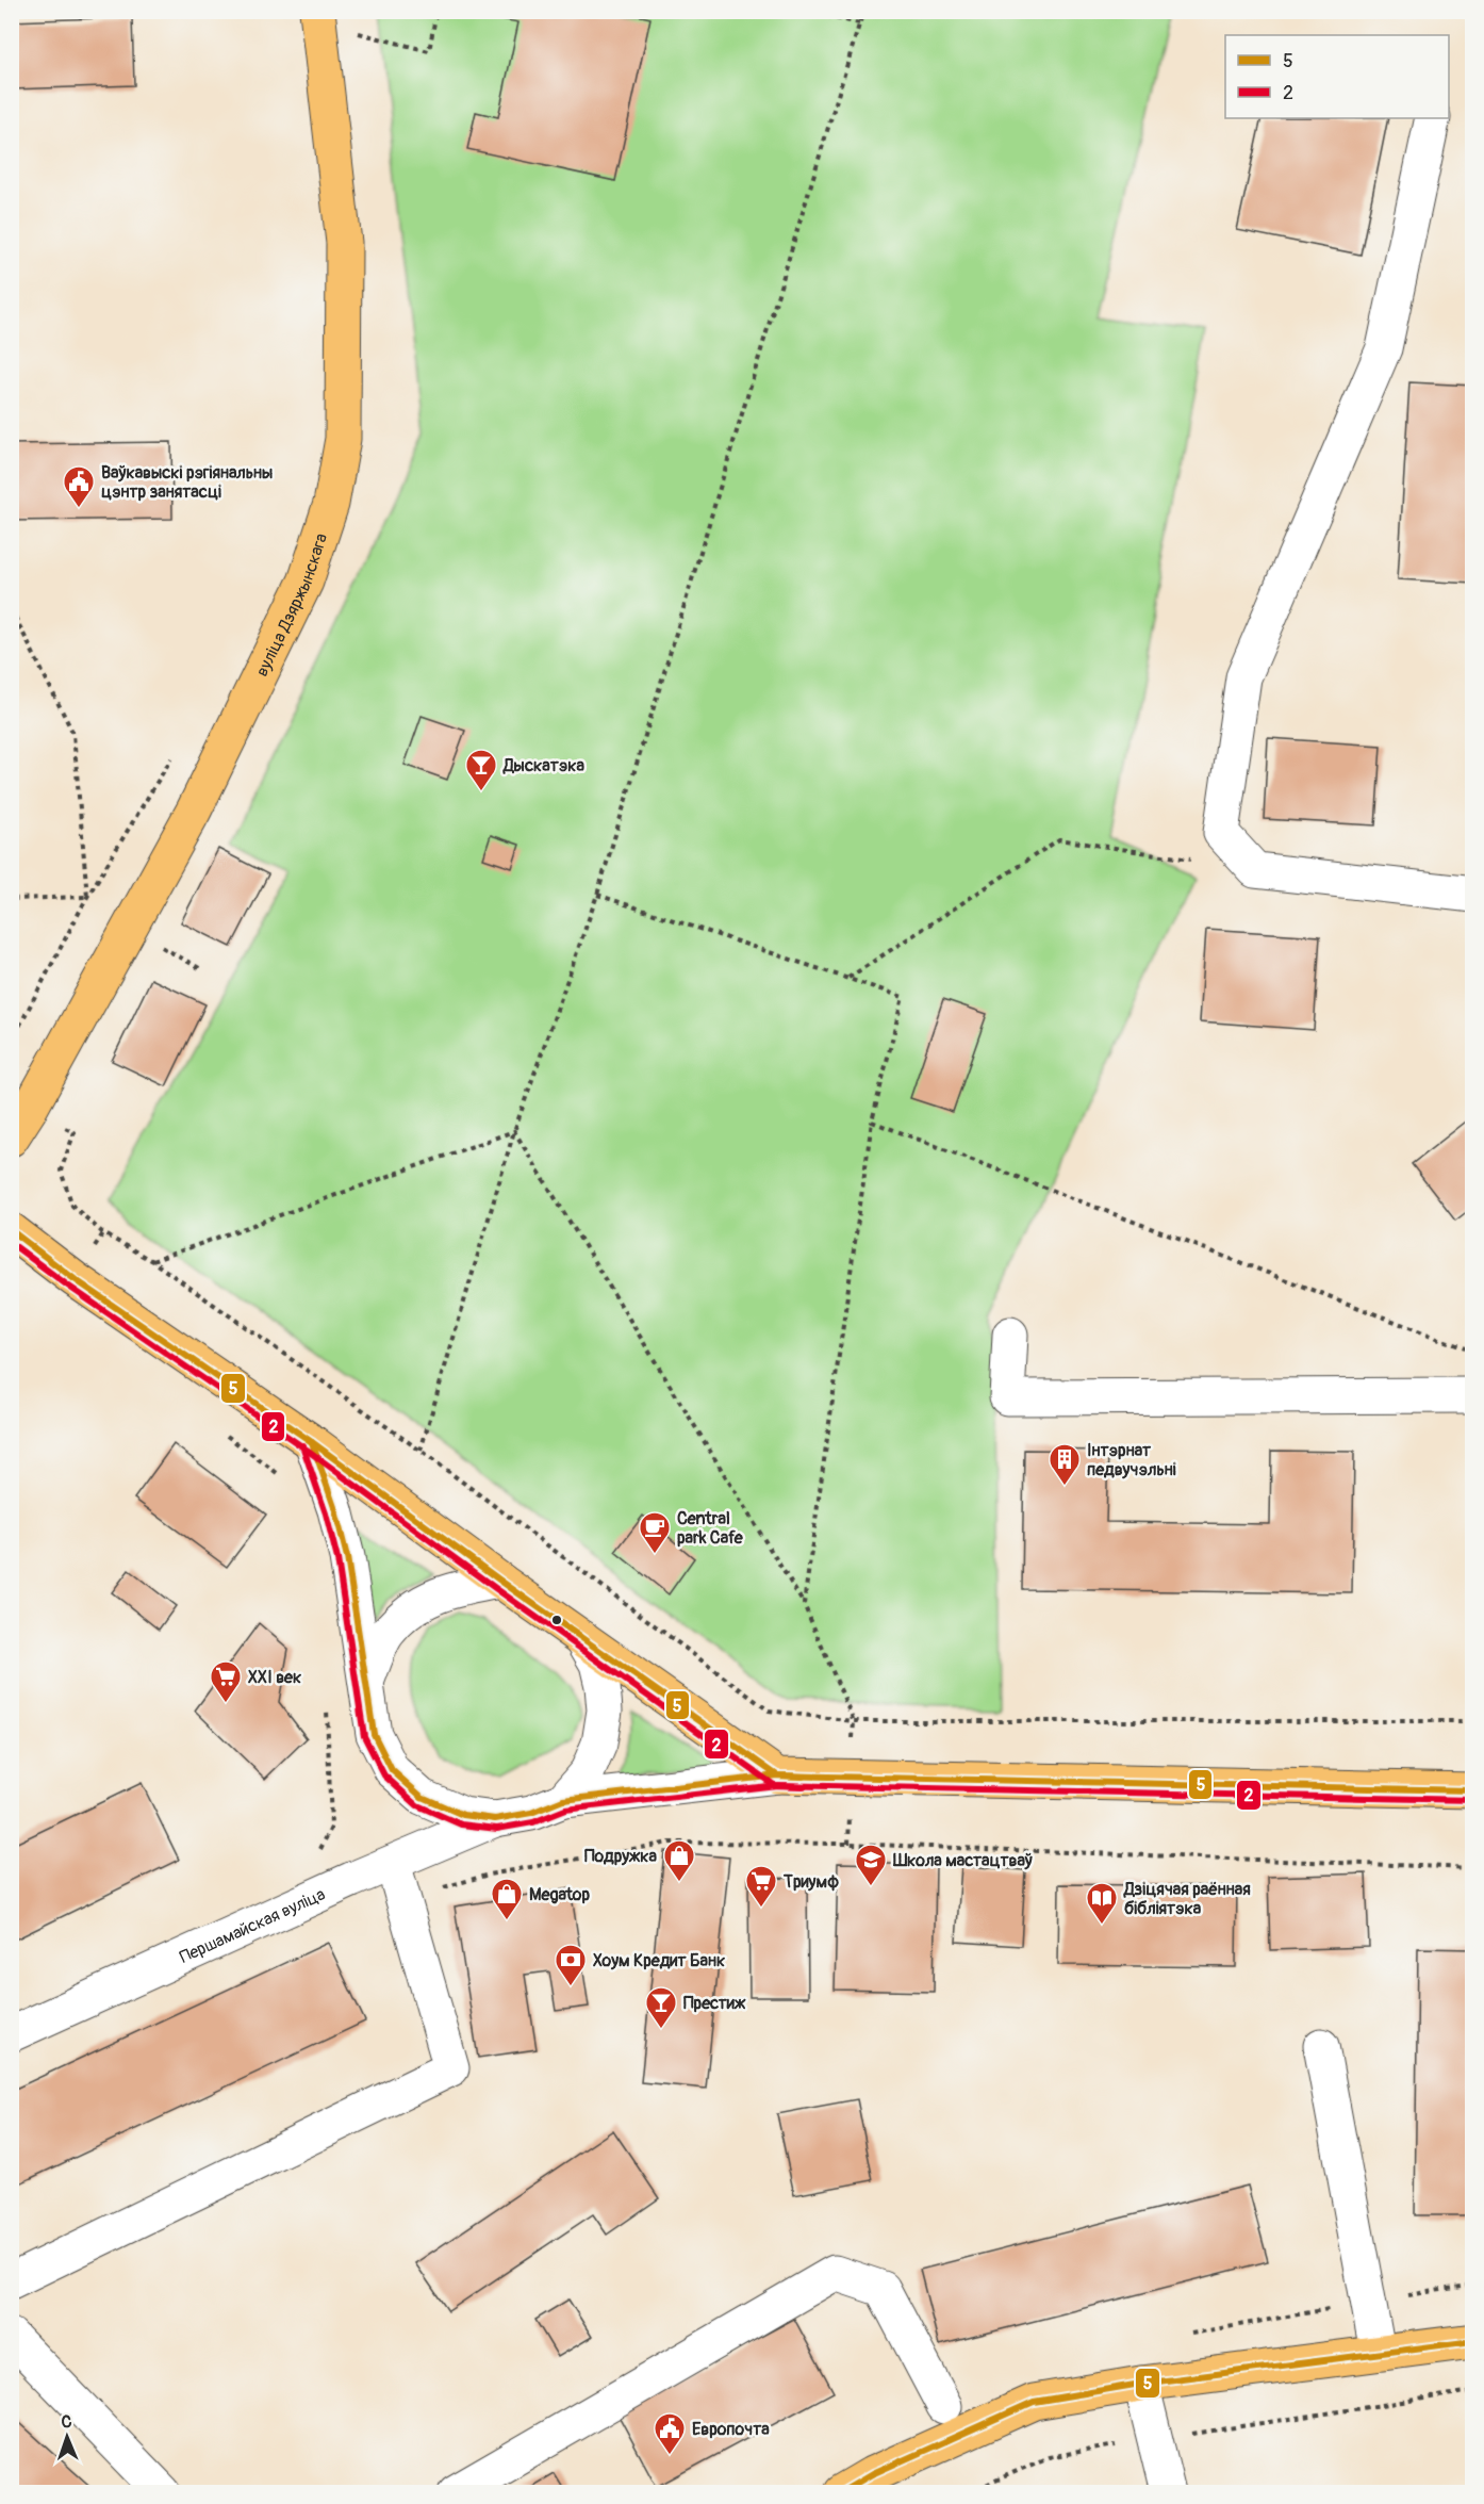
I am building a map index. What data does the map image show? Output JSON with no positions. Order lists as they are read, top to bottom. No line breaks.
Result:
{"streets":{"main road":["вуліца Дзяржынскага"],"street":["Першамайская вуліца"]},"places":{"public building":["Ваўкавыскі рэгіянальны цэнтр занятасці","Европочта"],"bar":["Дыскатэка","Престиж"],"building":["Інтэрнат педвучэльні"],"cafe":["Central park Cafe"],"supermarket":["XXI век","Триумф"],"shop":["Подружка","Megatop"],"school or university":["Школа мастацтваў"],"library":["Дзіцячая раённая бібліятэка"],"bank":["Хоум Кредит Банк"]},"lines":["transit line 5","transit line 2"],"legend":["5","2"],"north":"top"}
